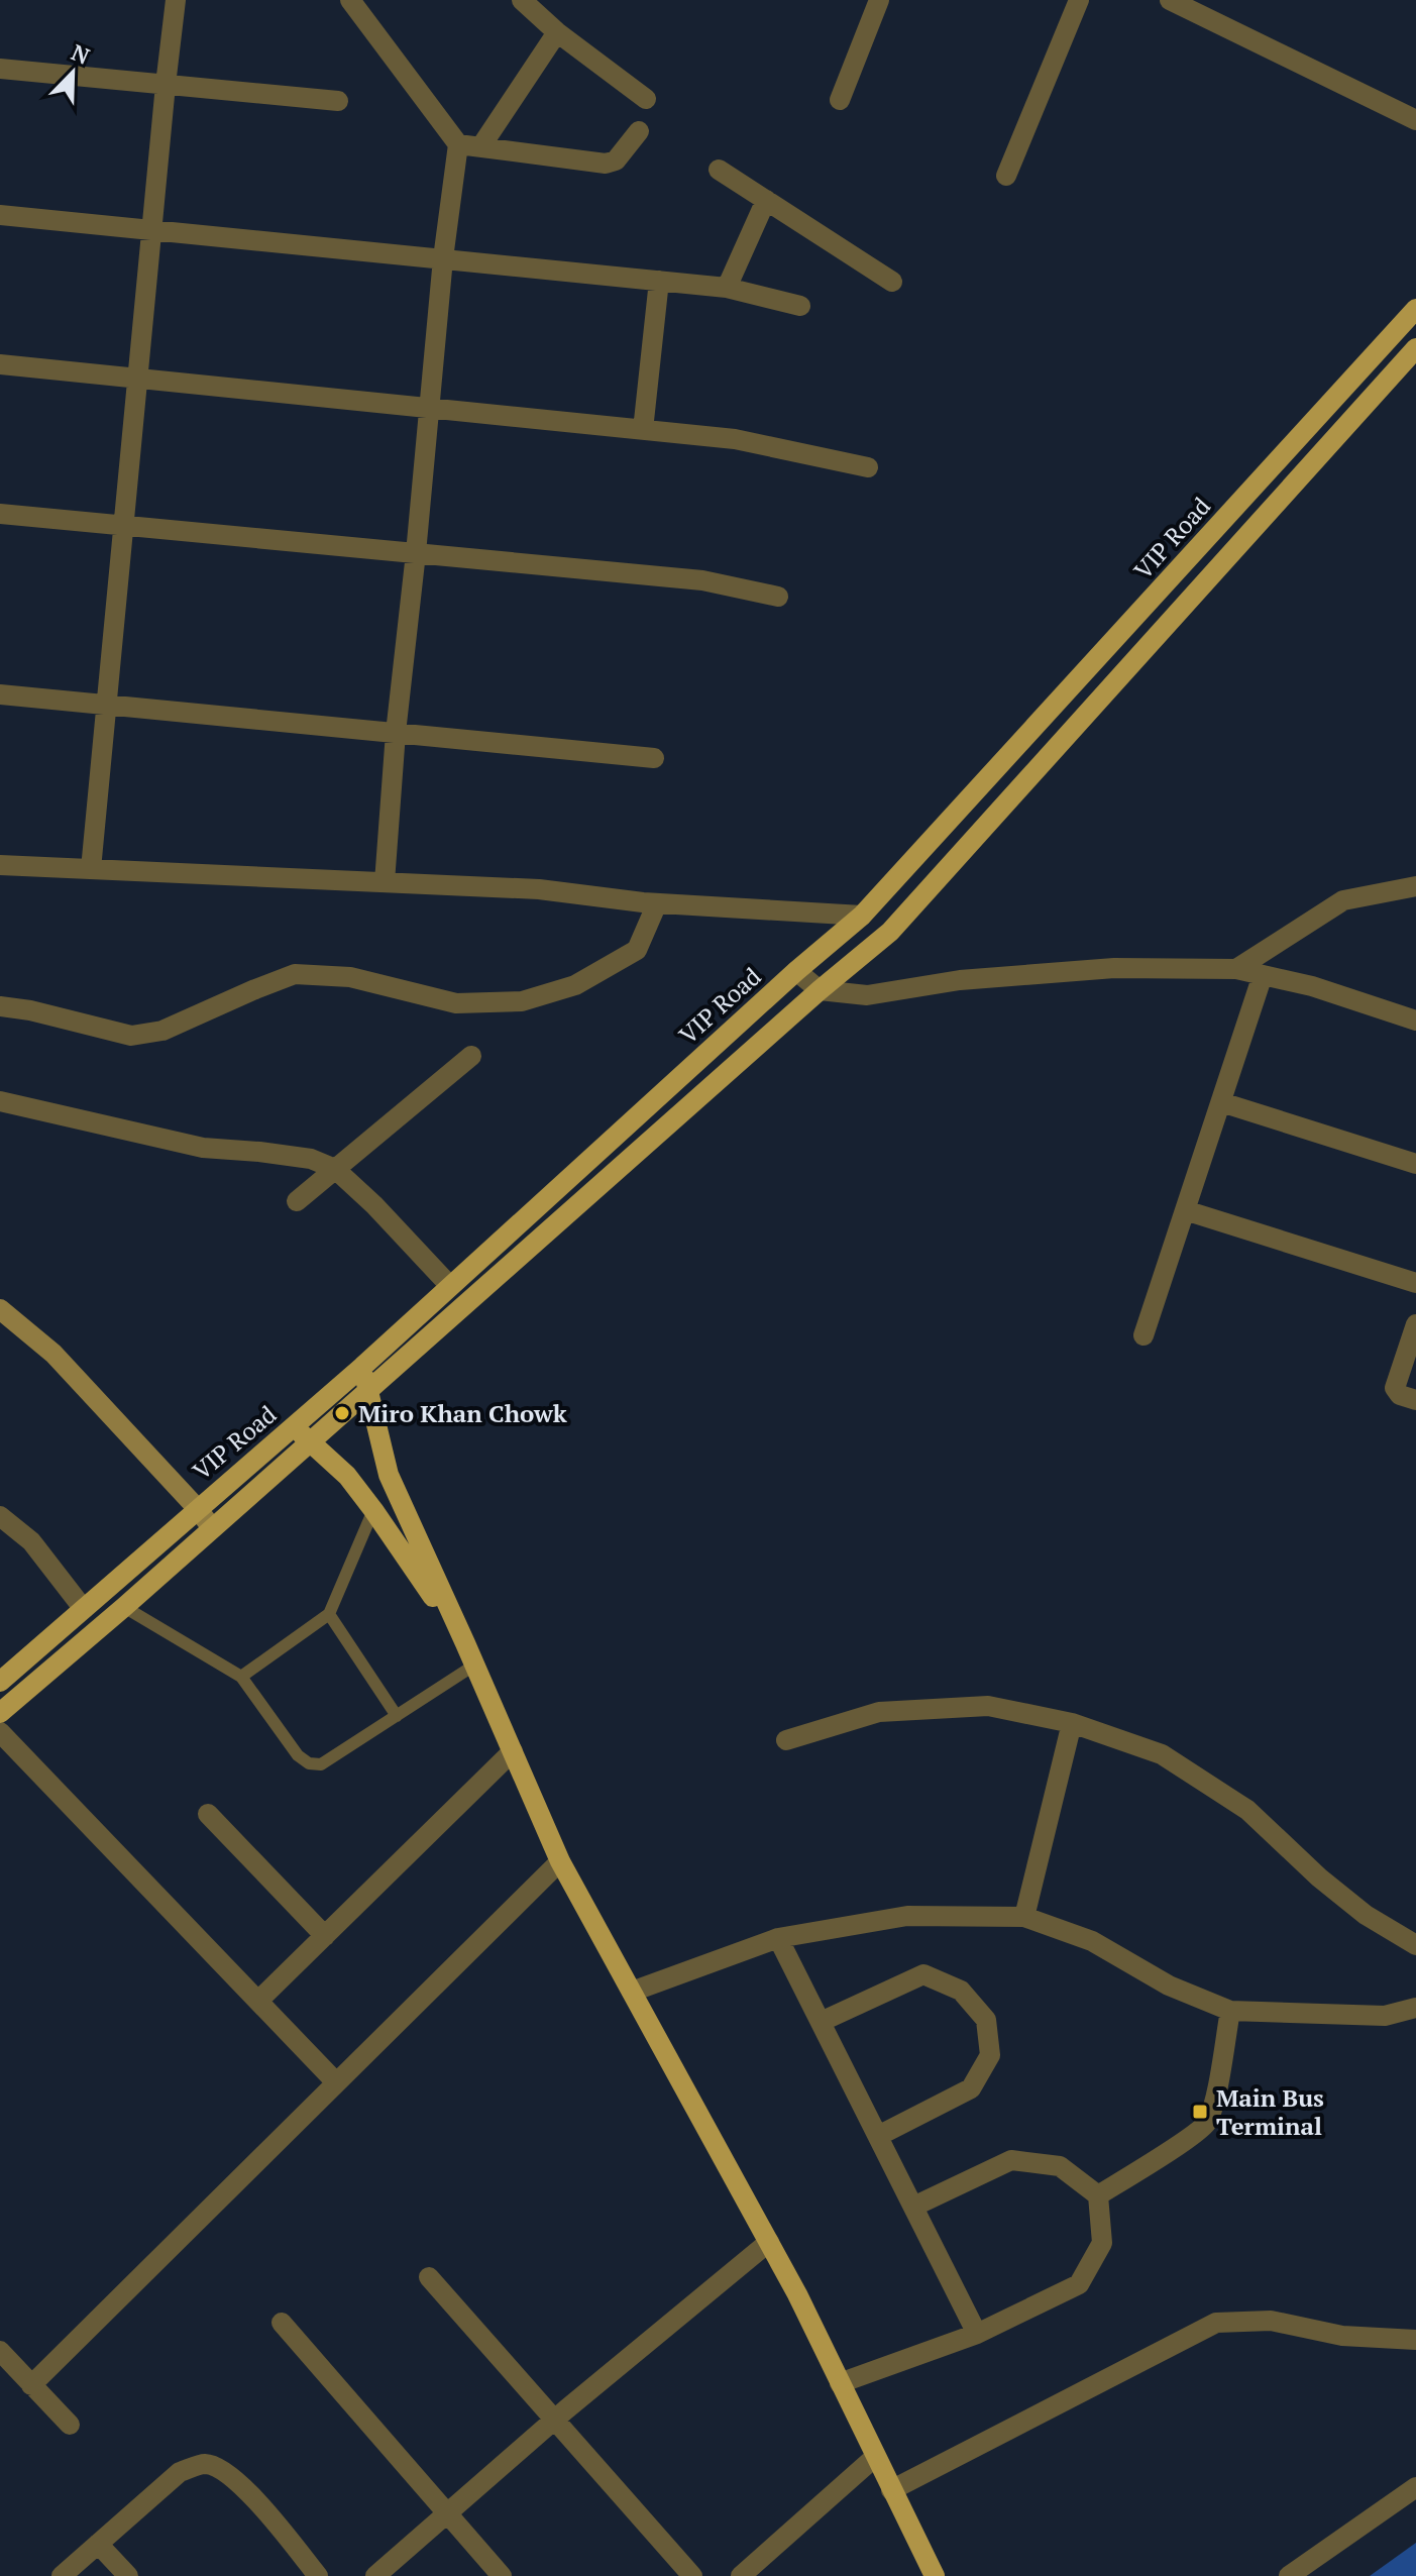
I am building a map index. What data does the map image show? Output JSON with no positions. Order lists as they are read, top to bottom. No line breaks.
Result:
{"streets":{"main road":["VIP Road"]},"places":{"other":["Miro Khan Chowk"],"transit":["Main Bus Terminal"]},"north":"top right"}
